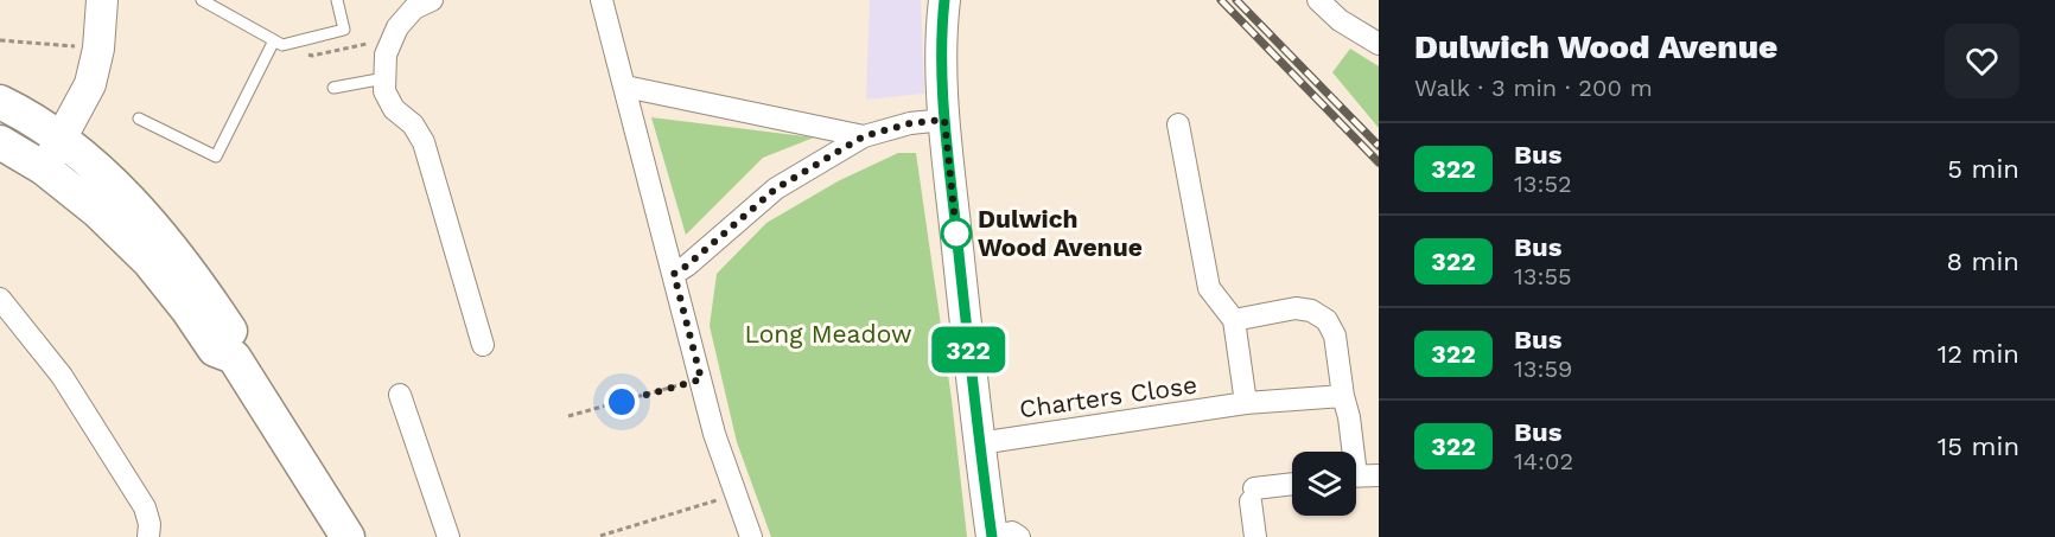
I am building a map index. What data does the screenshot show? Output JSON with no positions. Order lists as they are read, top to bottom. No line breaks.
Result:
{"streets":{"street":["Charters Close"]},"parks":["Long Meadow"],"places":["Dulwich Wood Avenue"],"lines":["bus line 322"],"page":{"on_map":"322","heading":["Dulwich Wood Avenue","Walk · 3 min · 200 m"],"list":[{"mark":"322","name":"Bus","note":"13:52","value":"5 min"},{"mark":"322","name":"Bus","note":"13:55","value":"8 min"},{"mark":"322","name":"Bus","note":"13:59","value":"12 min"},{"mark":"322","name":"Bus","note":"14:02","value":"15 min"}]}}
